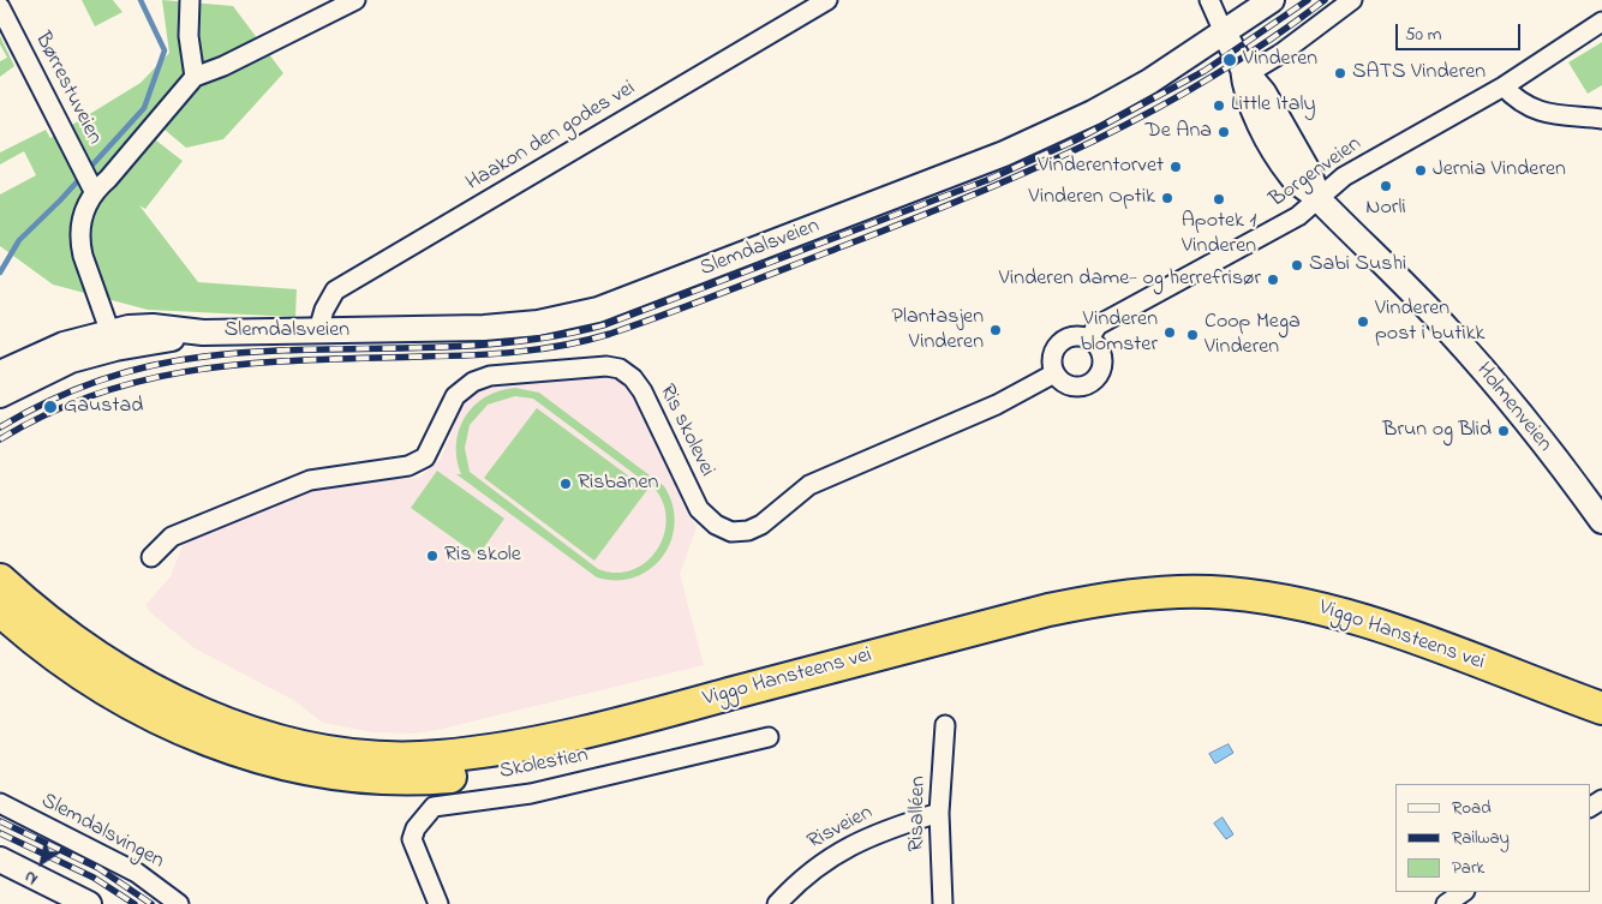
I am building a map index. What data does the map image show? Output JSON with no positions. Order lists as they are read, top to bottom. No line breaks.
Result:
{"streets":{"highway":["Viggo Hansteens vei"],"main road":["Slemdalsveien","Holmenveien"],"street":["Børrestuveien","Haakon den godes vei","Borgenveien","Ris skolevei","Skolestien","Risalléen","Risveien","Slemdalsvingen"]},"crossings":[["Haakon den godes vei","Slemdalsveien"],["Borgenveien","Holmenveien"],["Borgenveien","Ris skolevei"],["Slemdalsveien","Holmenveien"],["Risalléen","Risveien"]],"places":["Vinderen","SATS Vinderen","Little Italy","De Ana","Vinderentorvet","Jernia Vinderen","Norli","Vinderen Optik","Apotek 1 Vinderen","Sabi Sushi","Vinderen dame- og herrefrisør","Vinderen post i butikk","Plantasjen Vinderen","Vinderen blomster","Coop Mega Vinderen","Gaustad","Brun og Blid","Risbanen","Ris skole"],"legend":["Road","Railway","Park"],"scale_bar":"50 m","north":"bottom left"}
